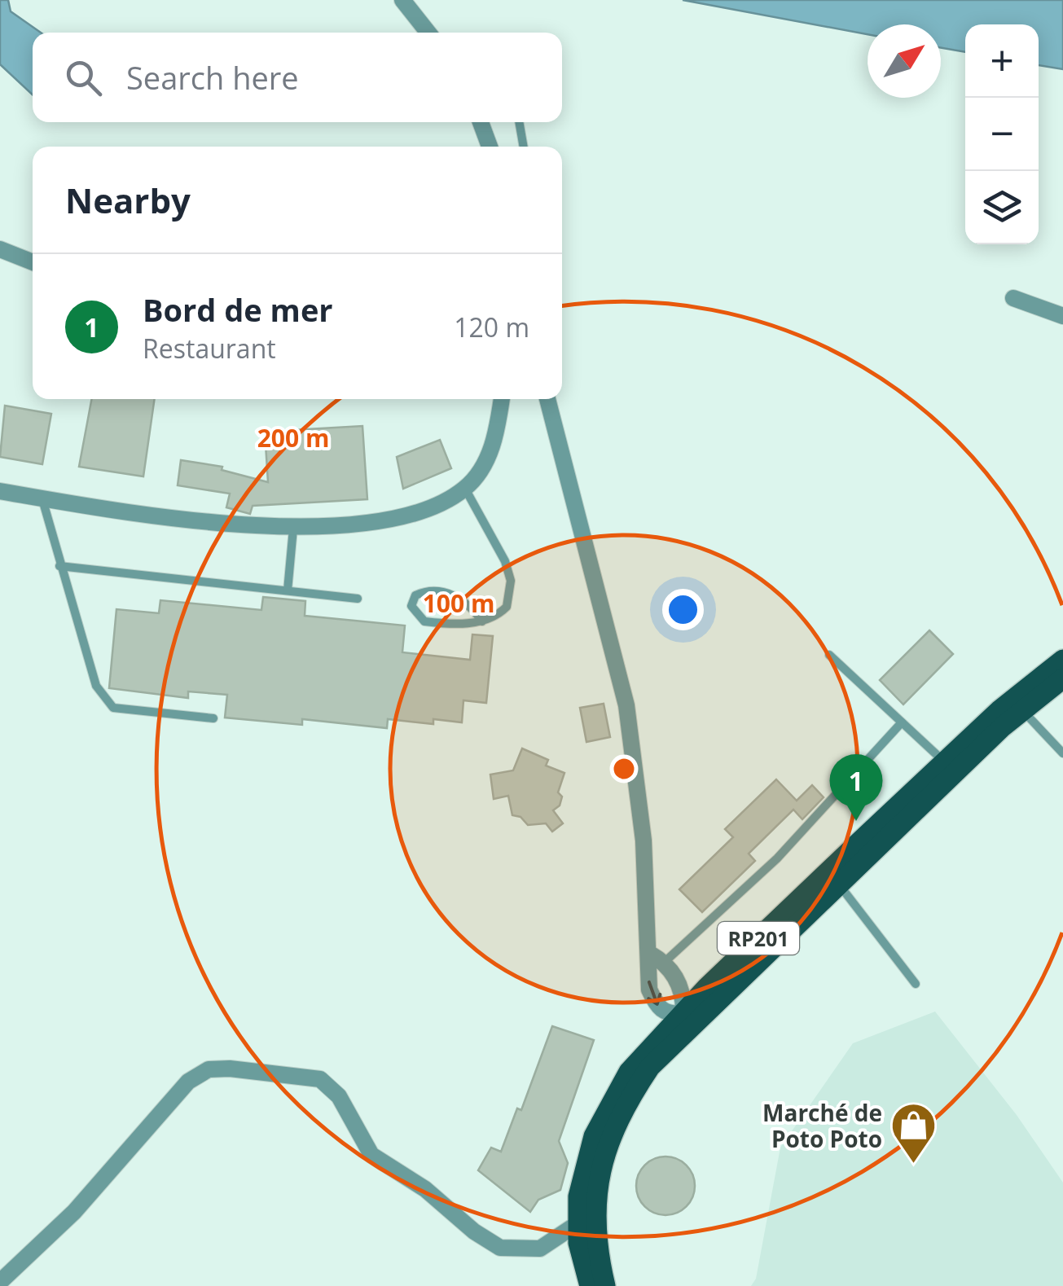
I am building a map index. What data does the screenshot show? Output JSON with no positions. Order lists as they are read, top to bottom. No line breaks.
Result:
{"streets":{"main road":["RP201"]},"places":{"shop":["Marché de Poto Poto"]},"north":"top right","page":{"map_buttons":["+","−"],"search":"Search here","heading":"Nearby","list":[{"mark":"1","name":"Bord de mer","note":"Restaurant","value":"120 m"}],"pins":"1"},"rings":["200 m","100 m"]}
